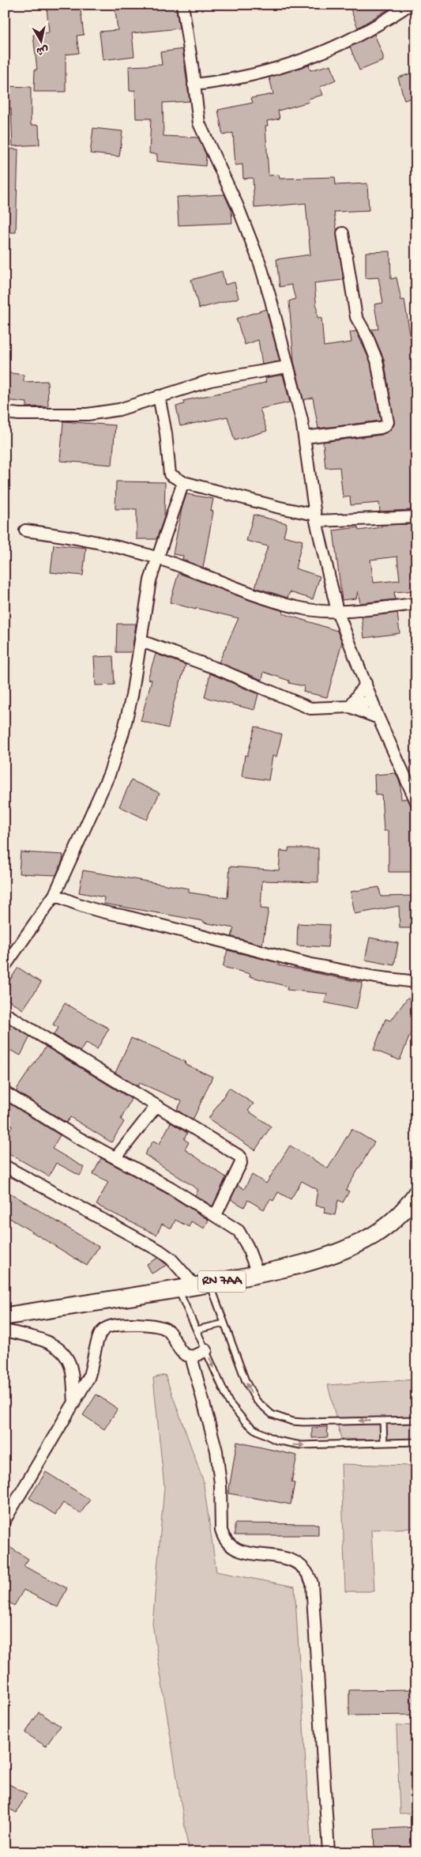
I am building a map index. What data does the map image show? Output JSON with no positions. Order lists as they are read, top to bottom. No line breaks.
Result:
{"streets":{"main road":["RN 7AA"]},"north":"bottom"}
